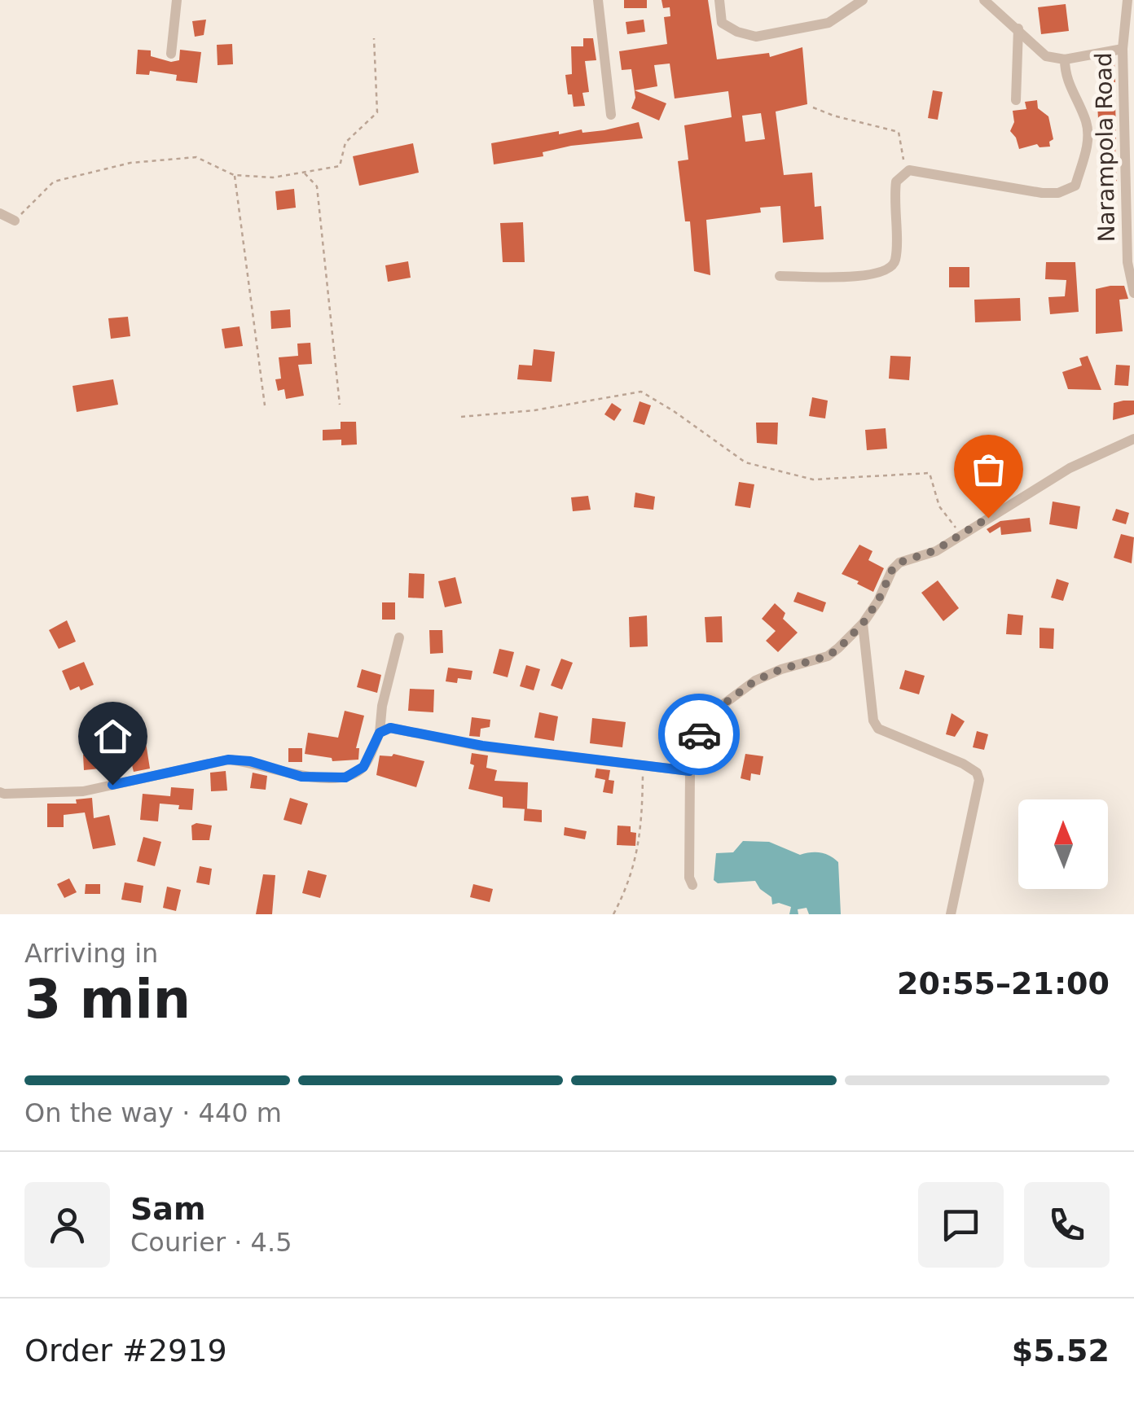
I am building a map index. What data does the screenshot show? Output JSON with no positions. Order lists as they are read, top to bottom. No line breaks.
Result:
{"streets":{"street":["Narampola Road"]},"north":"top","page":{"heading":["3 min","Arriving in","20:55–21:00"],"panel":["Sam","Courier · 4.5","Order #2919","$5.52"],"bar":"On the way · 440 m"}}
